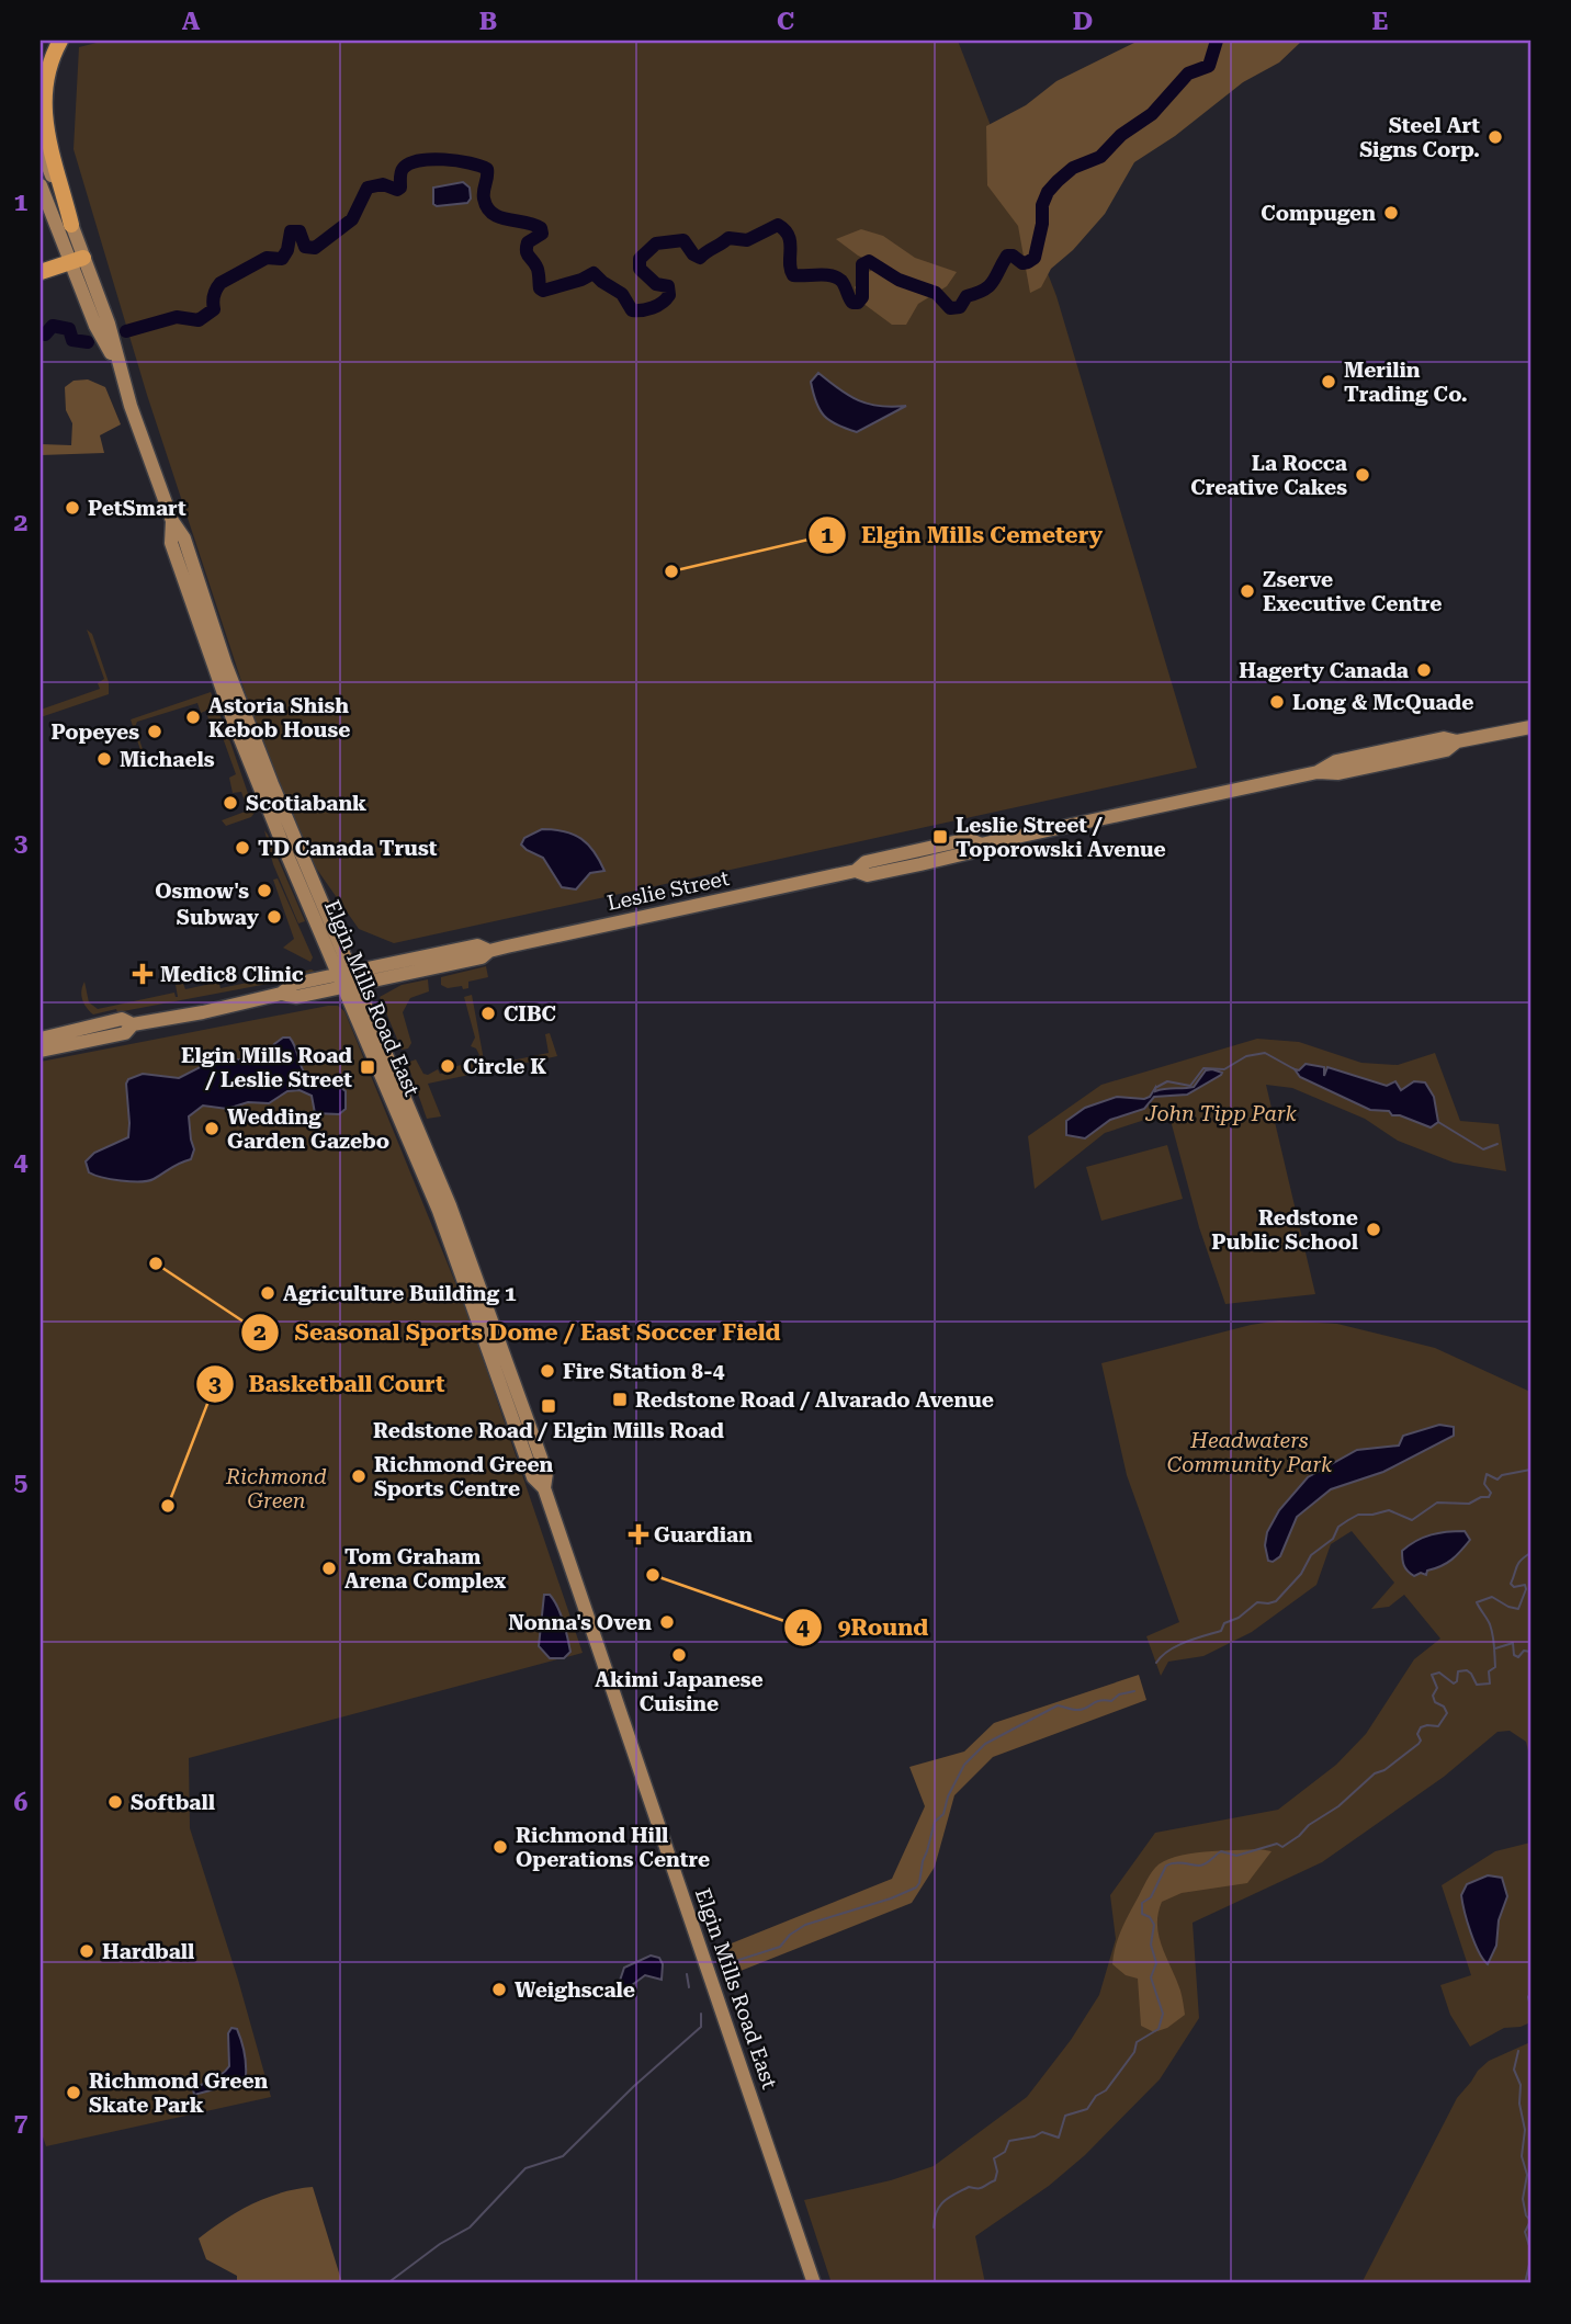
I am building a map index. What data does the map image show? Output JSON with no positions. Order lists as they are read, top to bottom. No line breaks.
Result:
{"streets":{"main road":["Leslie Street","Elgin Mills Road East"]},"crossings":[["Leslie Street","Elgin Mills Road East"]],"parks":["John Tipp Park","Headwaters Community Park","Richmond Green"],"places":{"other":["Steel Art Signs Corp.","Compugen","Merilin Trading Co.","La Rocca Creative Cakes","PetSmart","Elgin Mills Cemetery","Zserve Executive Centre","Hagerty Canada","Long & McQuade","Astoria Shish Kebob House","Popeyes","Michaels","Scotiabank","TD Canada Trust","Osmow's","Subway","CIBC","Circle K","Wedding Garden Gazebo","Redstone Public School","Seasonal Sports Dome / East Soccer Field","Agriculture Building 1","Fire Station 8-4","Richmond Green Sports Centre","Basketball Court","Tom Graham Arena Complex","9Round","Nonna's Oven","Akimi Japanese Cuisine","Softball","Richmond Hill Operations Centre","Hardball","Weighscale","Richmond Green Skate Park"],"transit":["Leslie Street / Toporowski Avenue","Elgin Mills Road / Leslie Street","Redstone Road / Alvarado Avenue","Redstone Road / Elgin Mills Road"],"health":["Medic8 Clinic","Guardian"]},"grid":{"columns":["A","B","C","D","E"],"rows":["1","2","3","4","5","6","7"]}}
